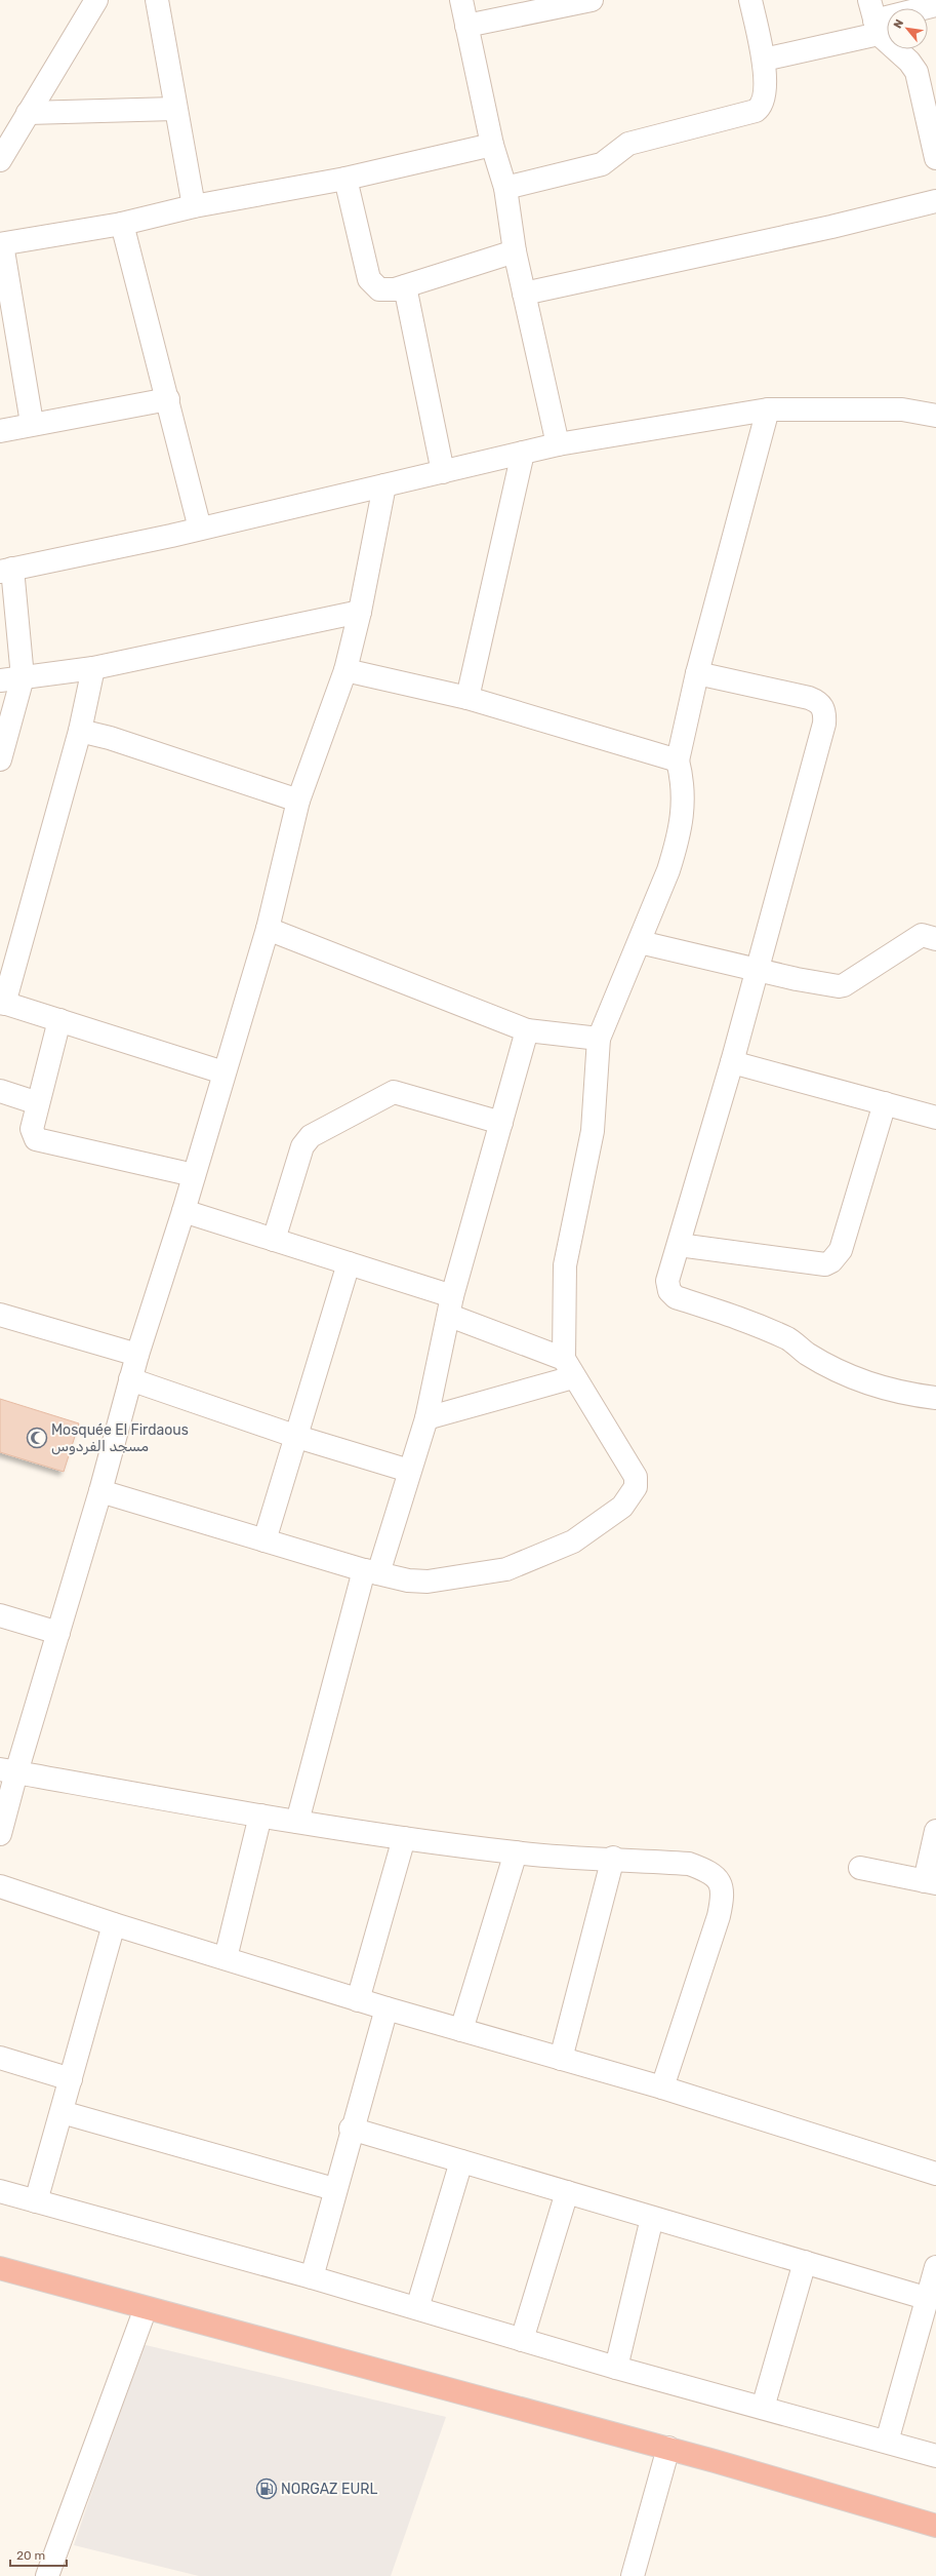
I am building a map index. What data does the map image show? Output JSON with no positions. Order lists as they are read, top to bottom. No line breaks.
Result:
{"places":{"mosque":["Mosquée El Firdaous مسجد الفردوس"],"fuel station":["NORGAZ EURL"]},"scale_bar":"20 m","north":"top left"}
